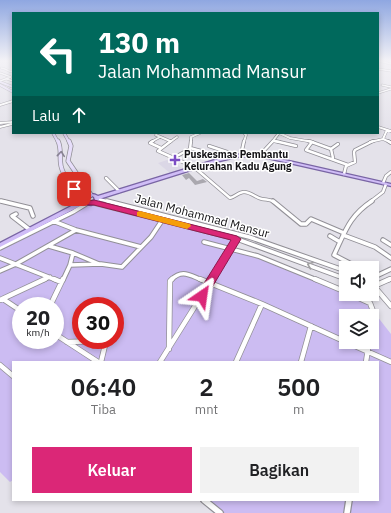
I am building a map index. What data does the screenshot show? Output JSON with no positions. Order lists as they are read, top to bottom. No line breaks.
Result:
{"streets":{"street":["Jalan Mohammad Mansur"]},"places":{"health":["Puskesmas Pembantu Kelurahan Kadu Agung"]},"page":{"turn":["130 m","Jalan Mohammad Mansur"],"then":"Lalu","speed":"20 km/h","limit":"30","eta":["06:40","Tiba","2","mnt","500","m"],"buttons":["Keluar","Bagikan"]}}
